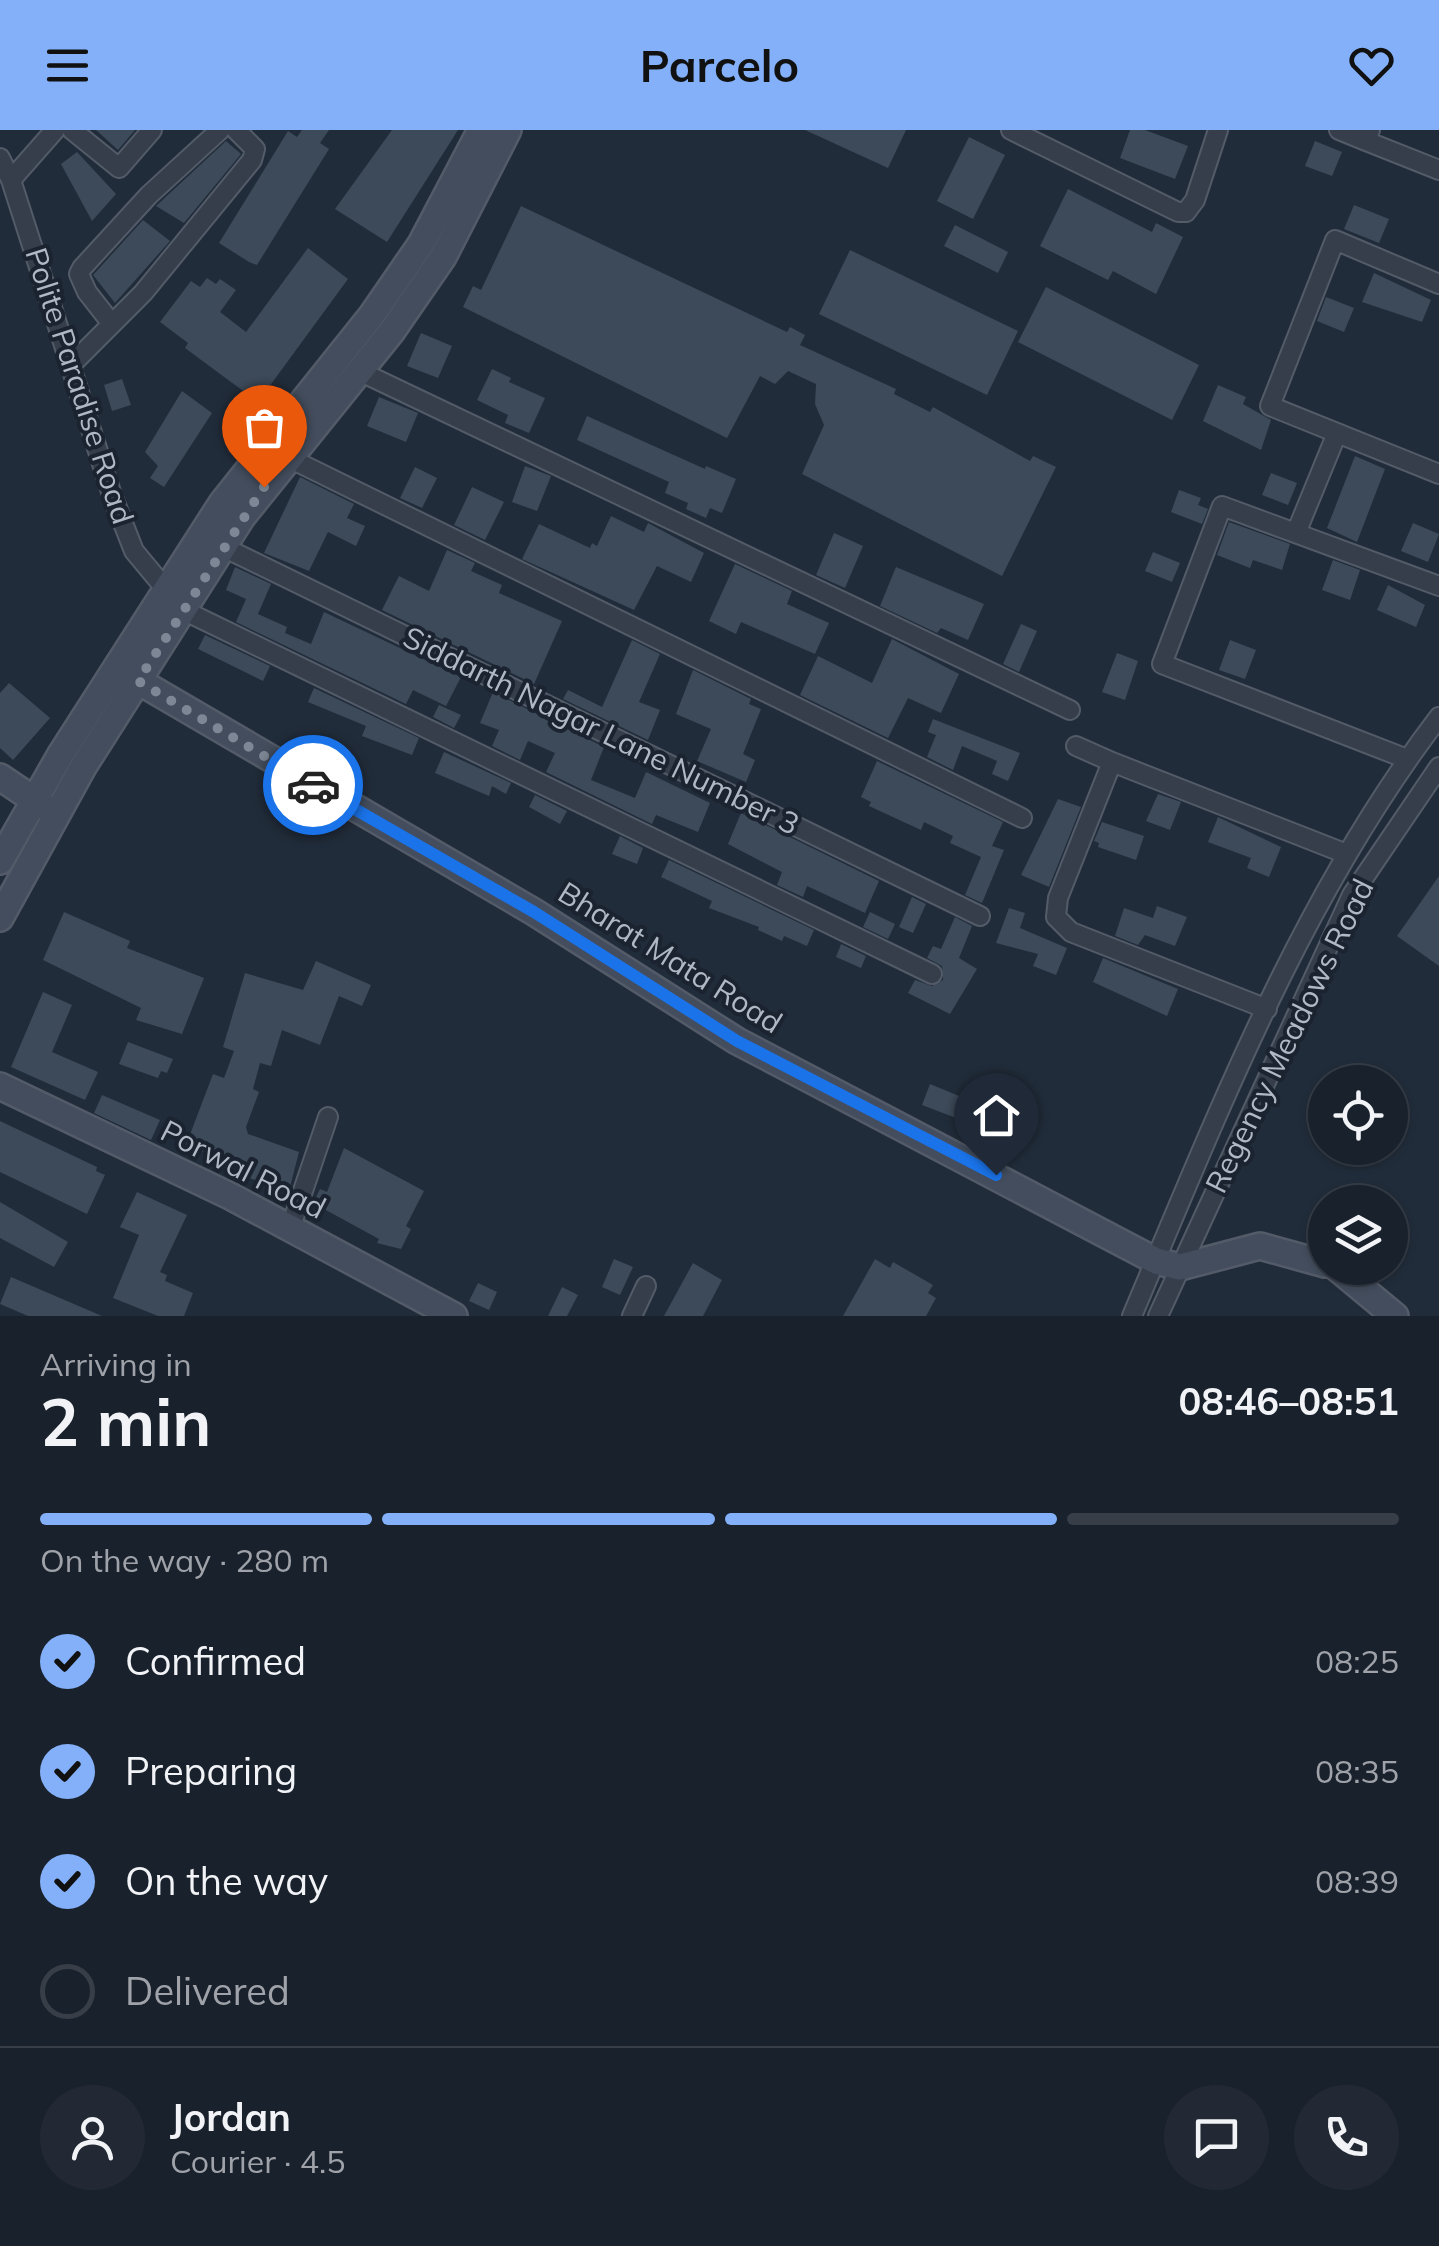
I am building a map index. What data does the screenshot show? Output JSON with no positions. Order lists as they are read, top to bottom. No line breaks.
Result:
{"streets":{"street":["Polite Paradise Road","Siddarth Nagar Lane Number 3","Bharat Mata Road","Regency Meadows Road","Porwal Road"]},"crossings":[["Bharat Mata Road","Regency Meadows Road"]],"page":{"header":"Parcelo","heading":["2 min","Arriving in","08:46–08:51"],"panel":["Jordan","Courier · 4.5"],"bar":"On the way · 280 m","list":[["Confirmed","08:25"],["Preparing","08:35"],["On the way","08:39"],"Delivered"]}}
